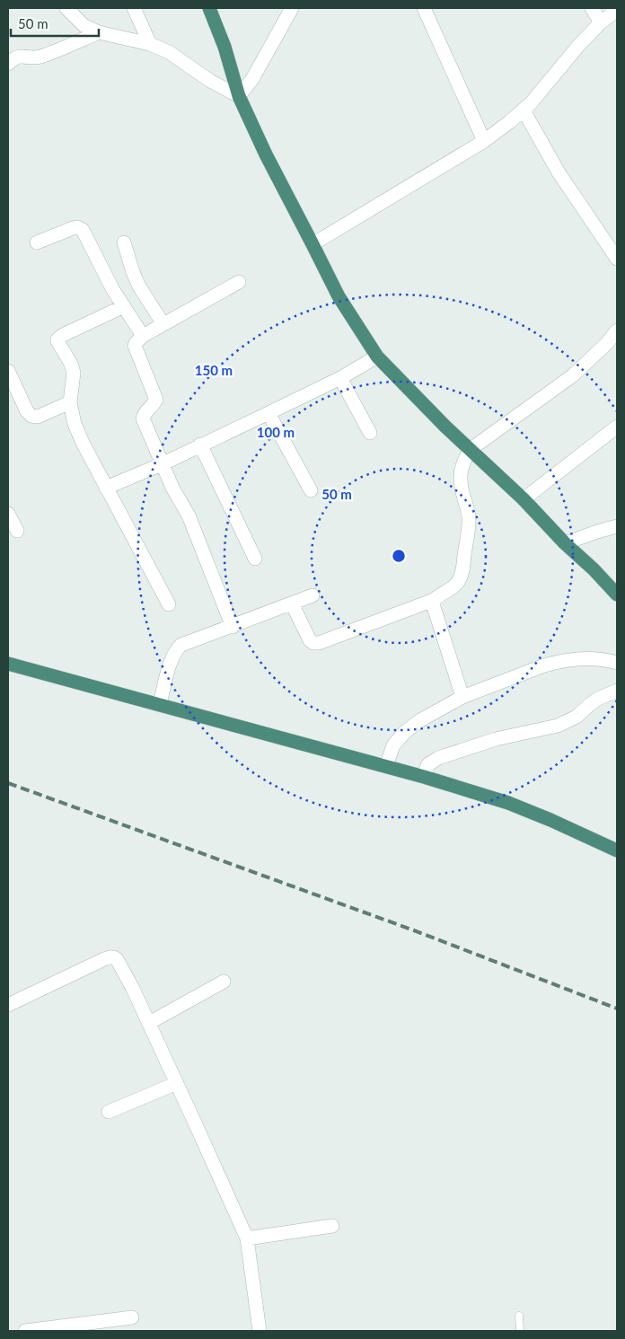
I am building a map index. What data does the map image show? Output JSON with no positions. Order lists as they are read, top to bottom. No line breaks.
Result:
{"scale_bar":"50 m","rings":["150 m","100 m","50 m"]}
